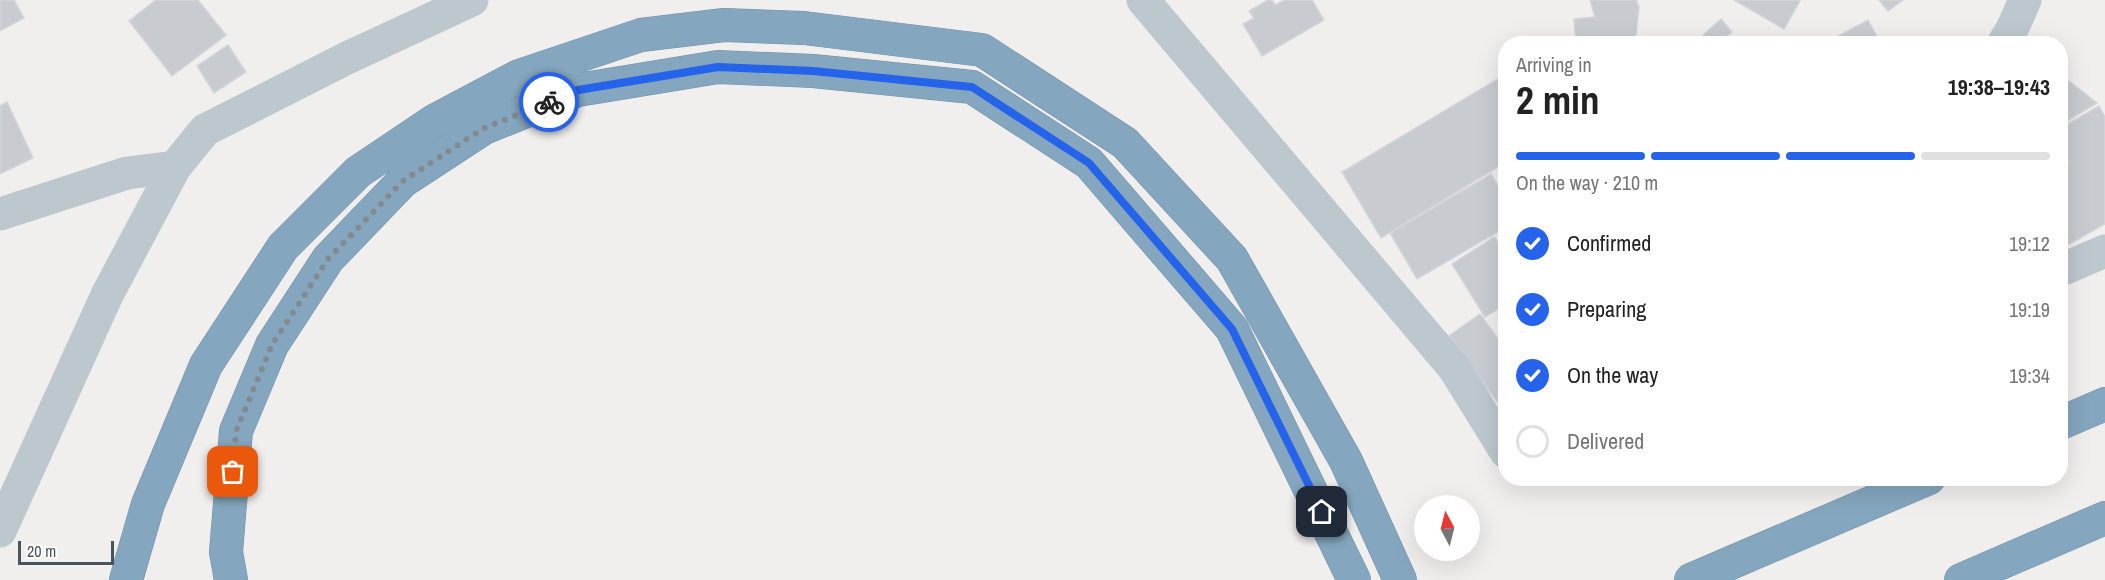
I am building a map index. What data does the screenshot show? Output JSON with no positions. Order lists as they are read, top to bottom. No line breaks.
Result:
{"scale_bar":"20 m","north":"top","page":{"heading":["2 min","Arriving in","19:38–19:43"],"bar":"On the way · 210 m","list":[["Confirmed","19:12"],["Preparing","19:19"],["On the way","19:34"],"Delivered"],"scale":"20 m"}}
